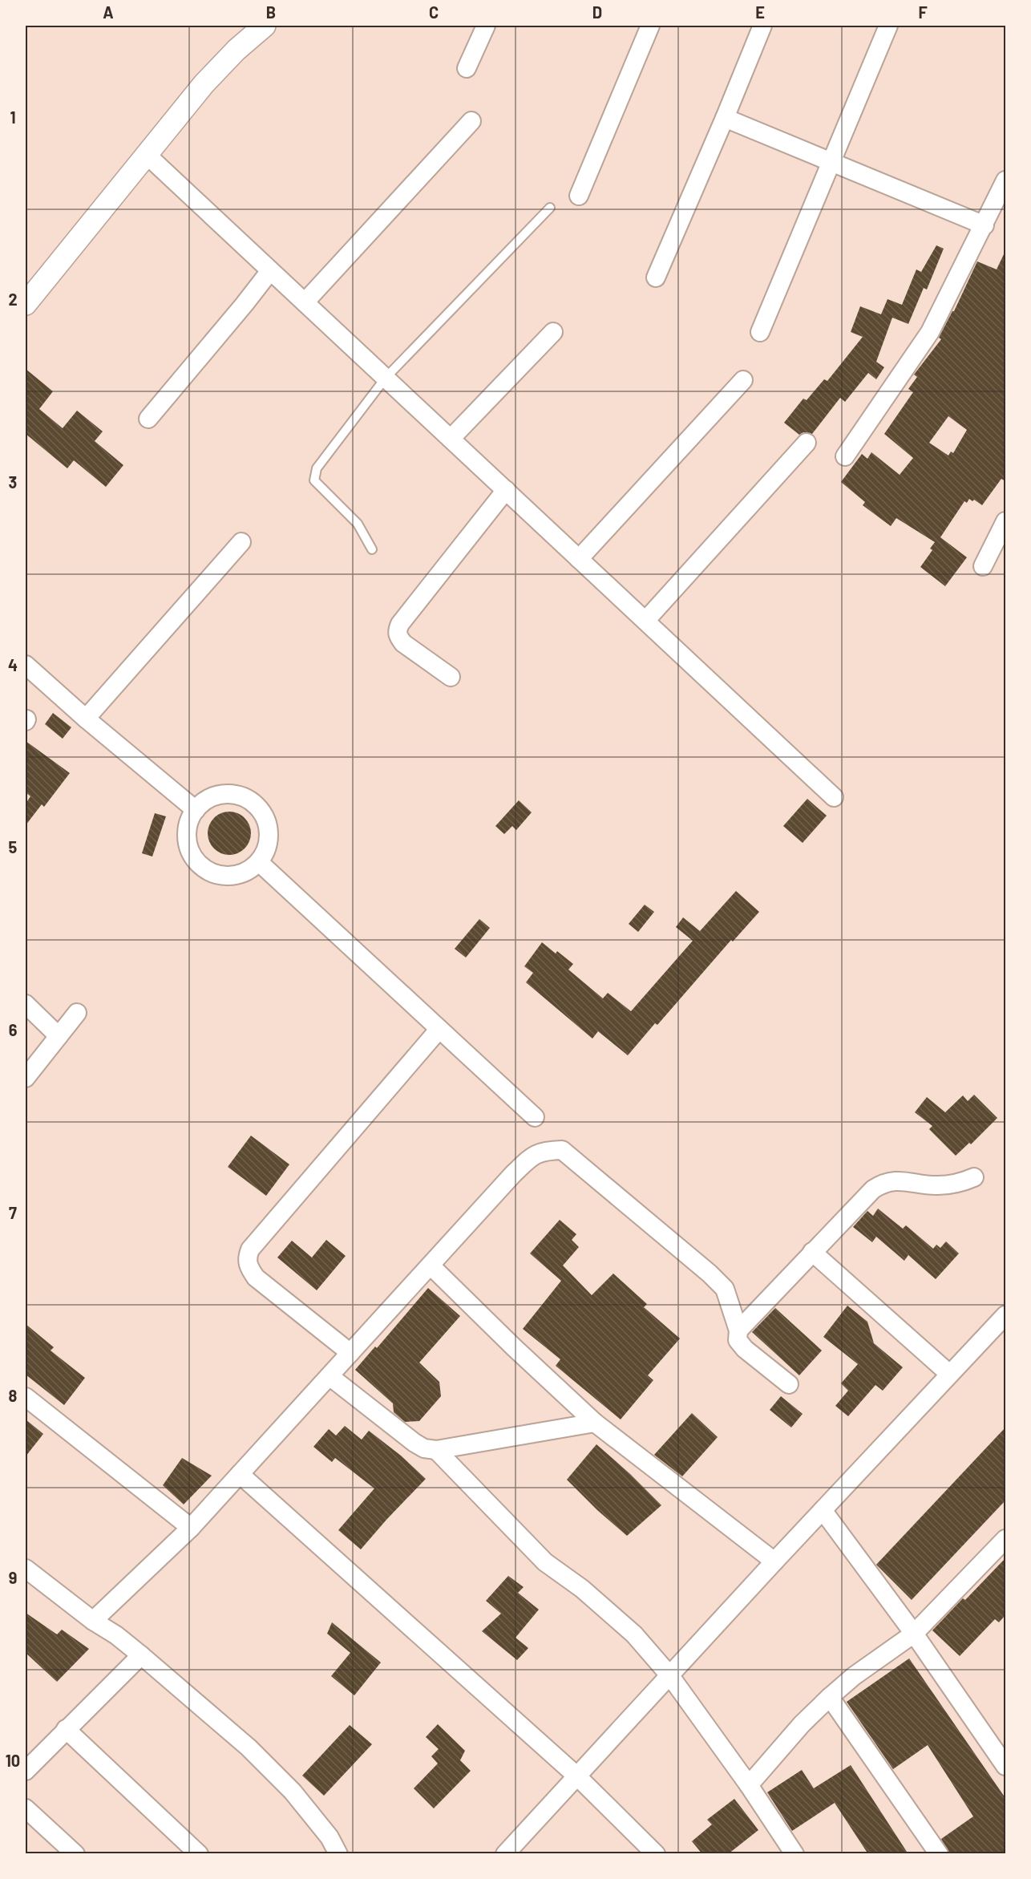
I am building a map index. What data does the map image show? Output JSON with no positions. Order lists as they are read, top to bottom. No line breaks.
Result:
{"grid":{"columns":["A","B","C","D","E","F"],"rows":["1","2","3","4","5","6","7","8","9","10"]}}
